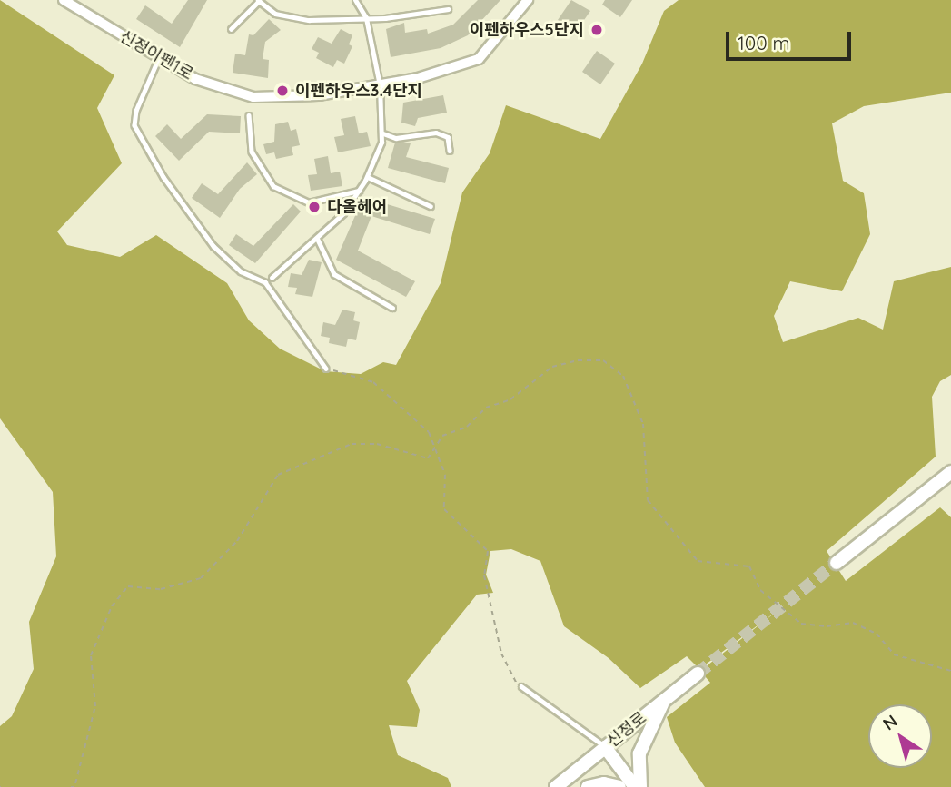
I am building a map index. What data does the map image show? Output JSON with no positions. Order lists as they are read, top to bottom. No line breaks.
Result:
{"streets":{"main road":["신정로"],"street":["신정이펜1로"]},"places":["이펜하우스5단지","이펜하우스3.4단지","다올헤어"],"scale_bar":"100 m","north":"top left"}
